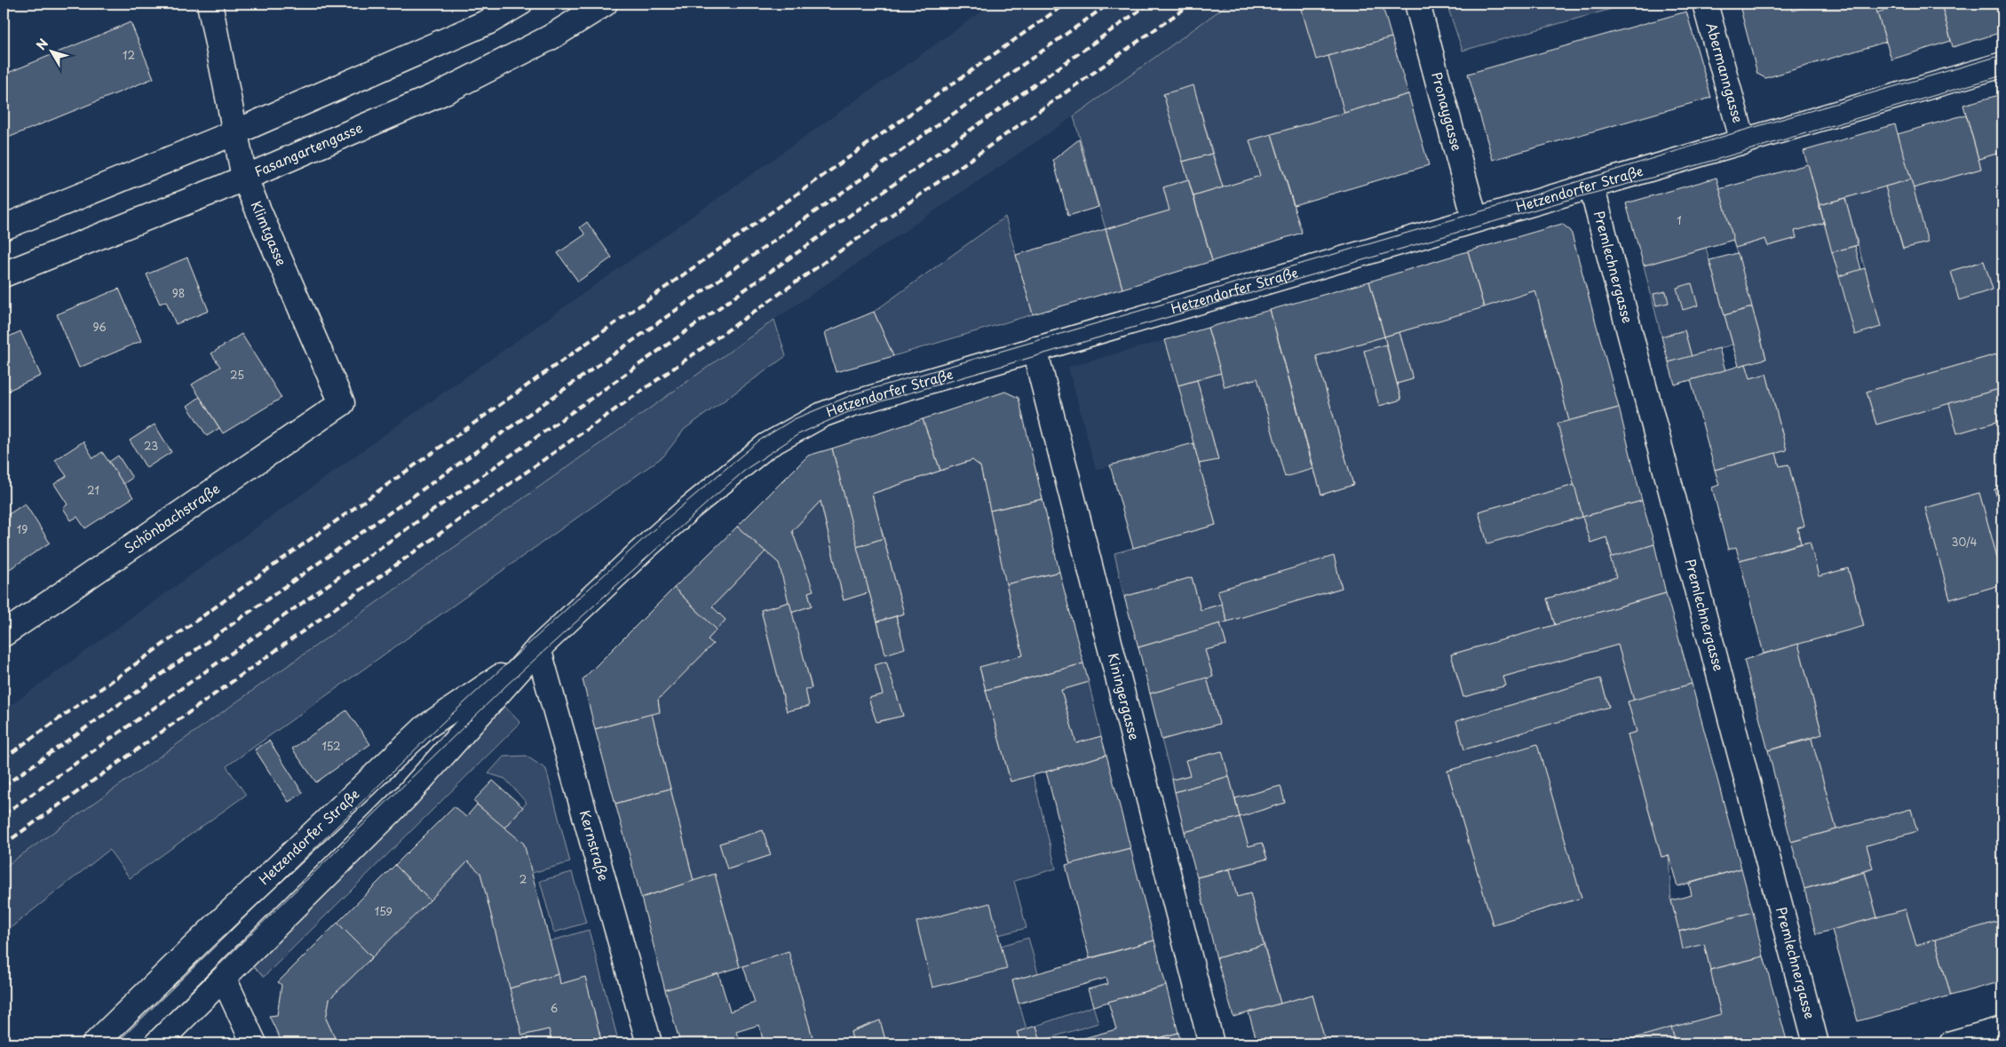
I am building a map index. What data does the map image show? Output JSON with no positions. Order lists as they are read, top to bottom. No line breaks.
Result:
{"streets":{"main road":["Abermanngasse","Pronaygasse","Fasangartengasse","Hetzendorfer Straße","Klimtgasse","Premlechnergasse","Schönbachstraße","Kiningergasse","Kernstraße"]},"crossings":[["Abermanngasse","Hetzendorfer Straße"],["Pronaygasse","Hetzendorfer Straße"],["Fasangartengasse","Klimtgasse"],["Hetzendorfer Straße","Premlechnergasse"],["Hetzendorfer Straße","Kiningergasse"],["Hetzendorfer Straße","Kernstraße"],["Klimtgasse","Schönbachstraße"]],"house_numbers":["12","1","98","96","25","23","21","19","30/4","152","2","159","6"],"north":"top left"}
